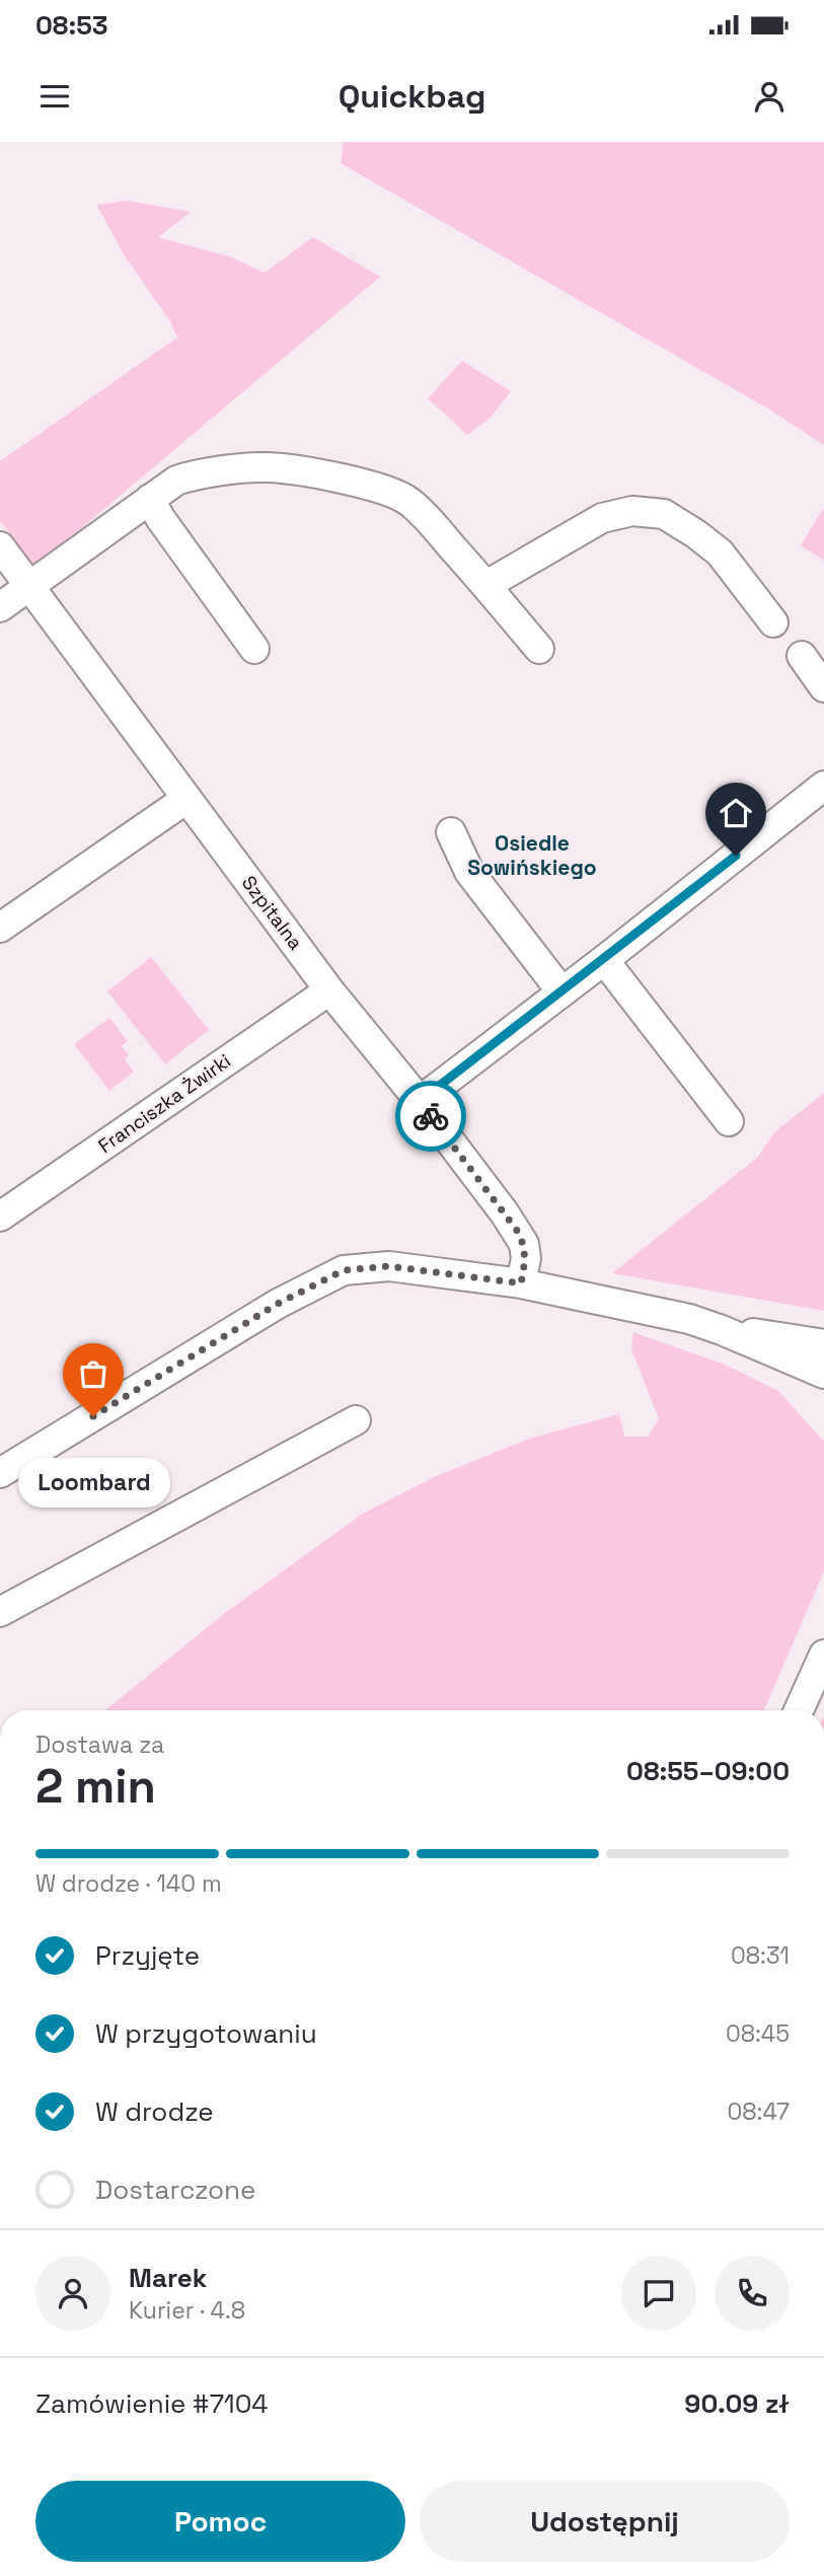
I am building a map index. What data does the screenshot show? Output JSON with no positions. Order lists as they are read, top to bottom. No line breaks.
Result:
{"streets":{"street":["Szpitalna","Franciszka Żwirki"]},"crossings":[["Szpitalna","Franciszka Żwirki"]],"districts":["Osiedle Sowińskiego"],"places":["Loombard"],"page":{"status":"08:53","header":"Quickbag","bubble":"Loombard","heading":["2 min","Dostawa za","08:55–09:00"],"panel":["Marek","Kurier · 4.8","Zamówienie #7104","90.09 zł"],"bar":"W drodze · 140 m","list":[["Przyjęte","08:31"],["W przygotowaniu","08:45"],["W drodze","08:47"],"Dostarczone"],"buttons":["Pomoc","Udostępnij"]}}
